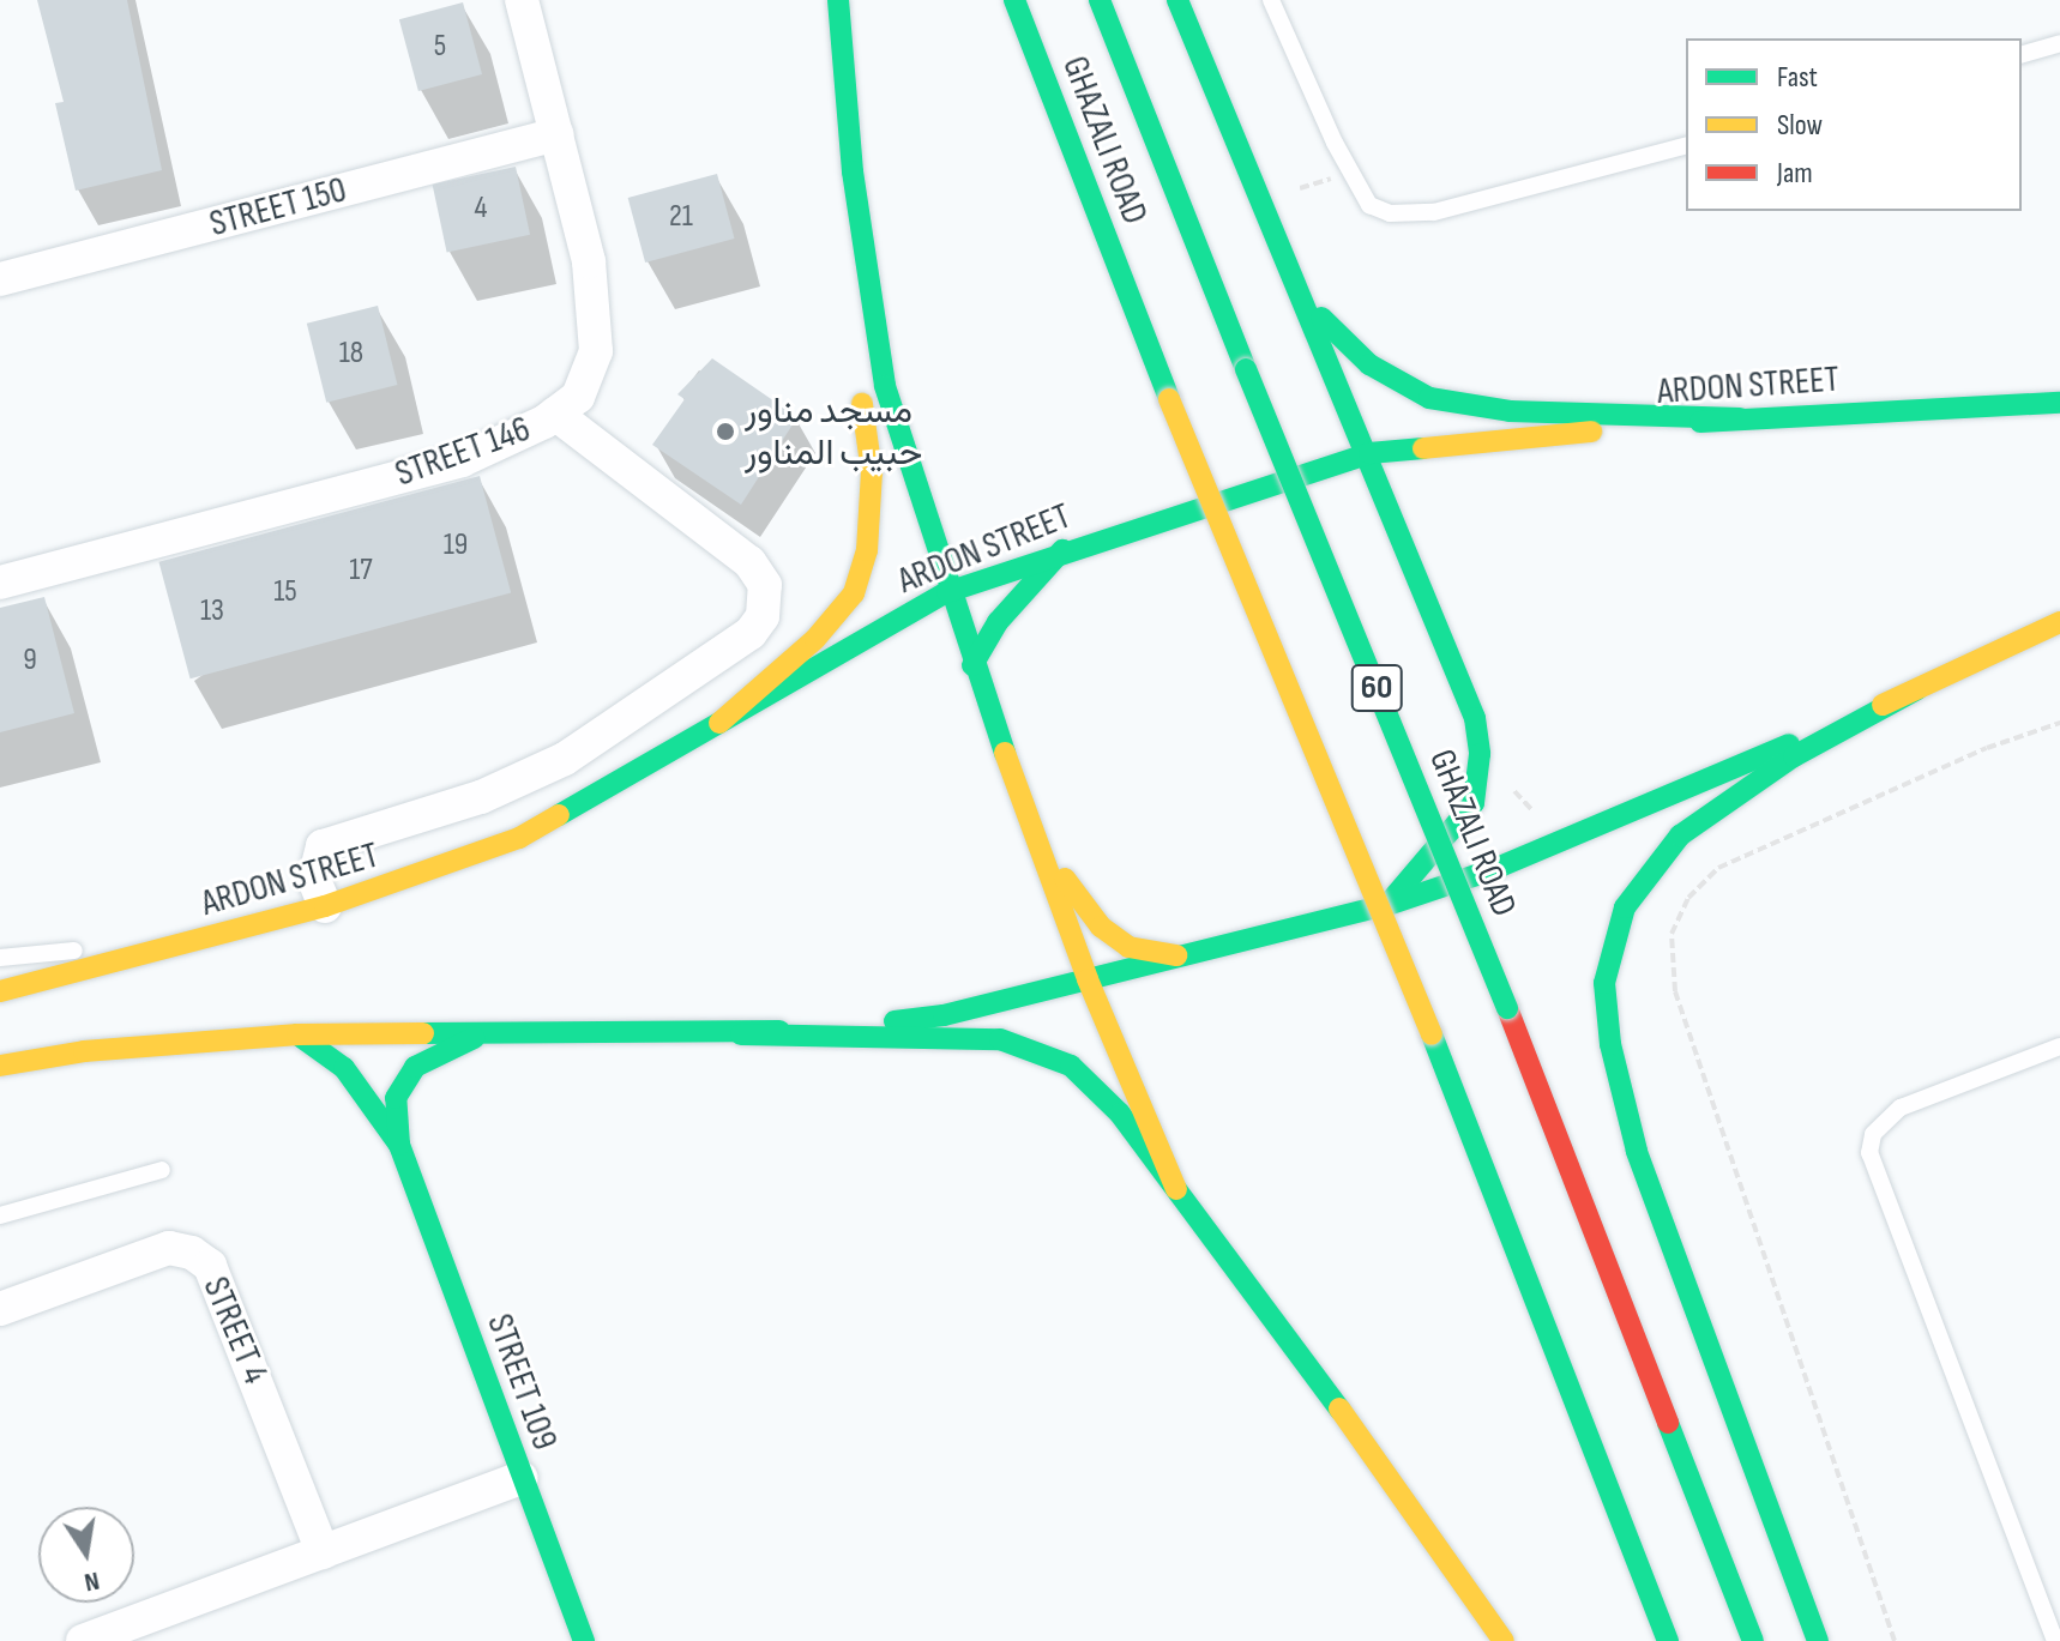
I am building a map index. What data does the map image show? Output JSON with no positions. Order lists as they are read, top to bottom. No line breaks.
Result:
{"streets":{"main road":["GHAZALI ROAD","ARDON STREET","60","STREET 109"],"street":["STREET 150","STREET 146","STREET 4"]},"crossings":[["STREET 150","STREET 146"]],"places":["مسجد مناور حبيب المناور"],"house_numbers":["5","4","21","18","19","17","15","13","9"],"legend":["Fast","Slow","Jam"],"north":"bottom"}
